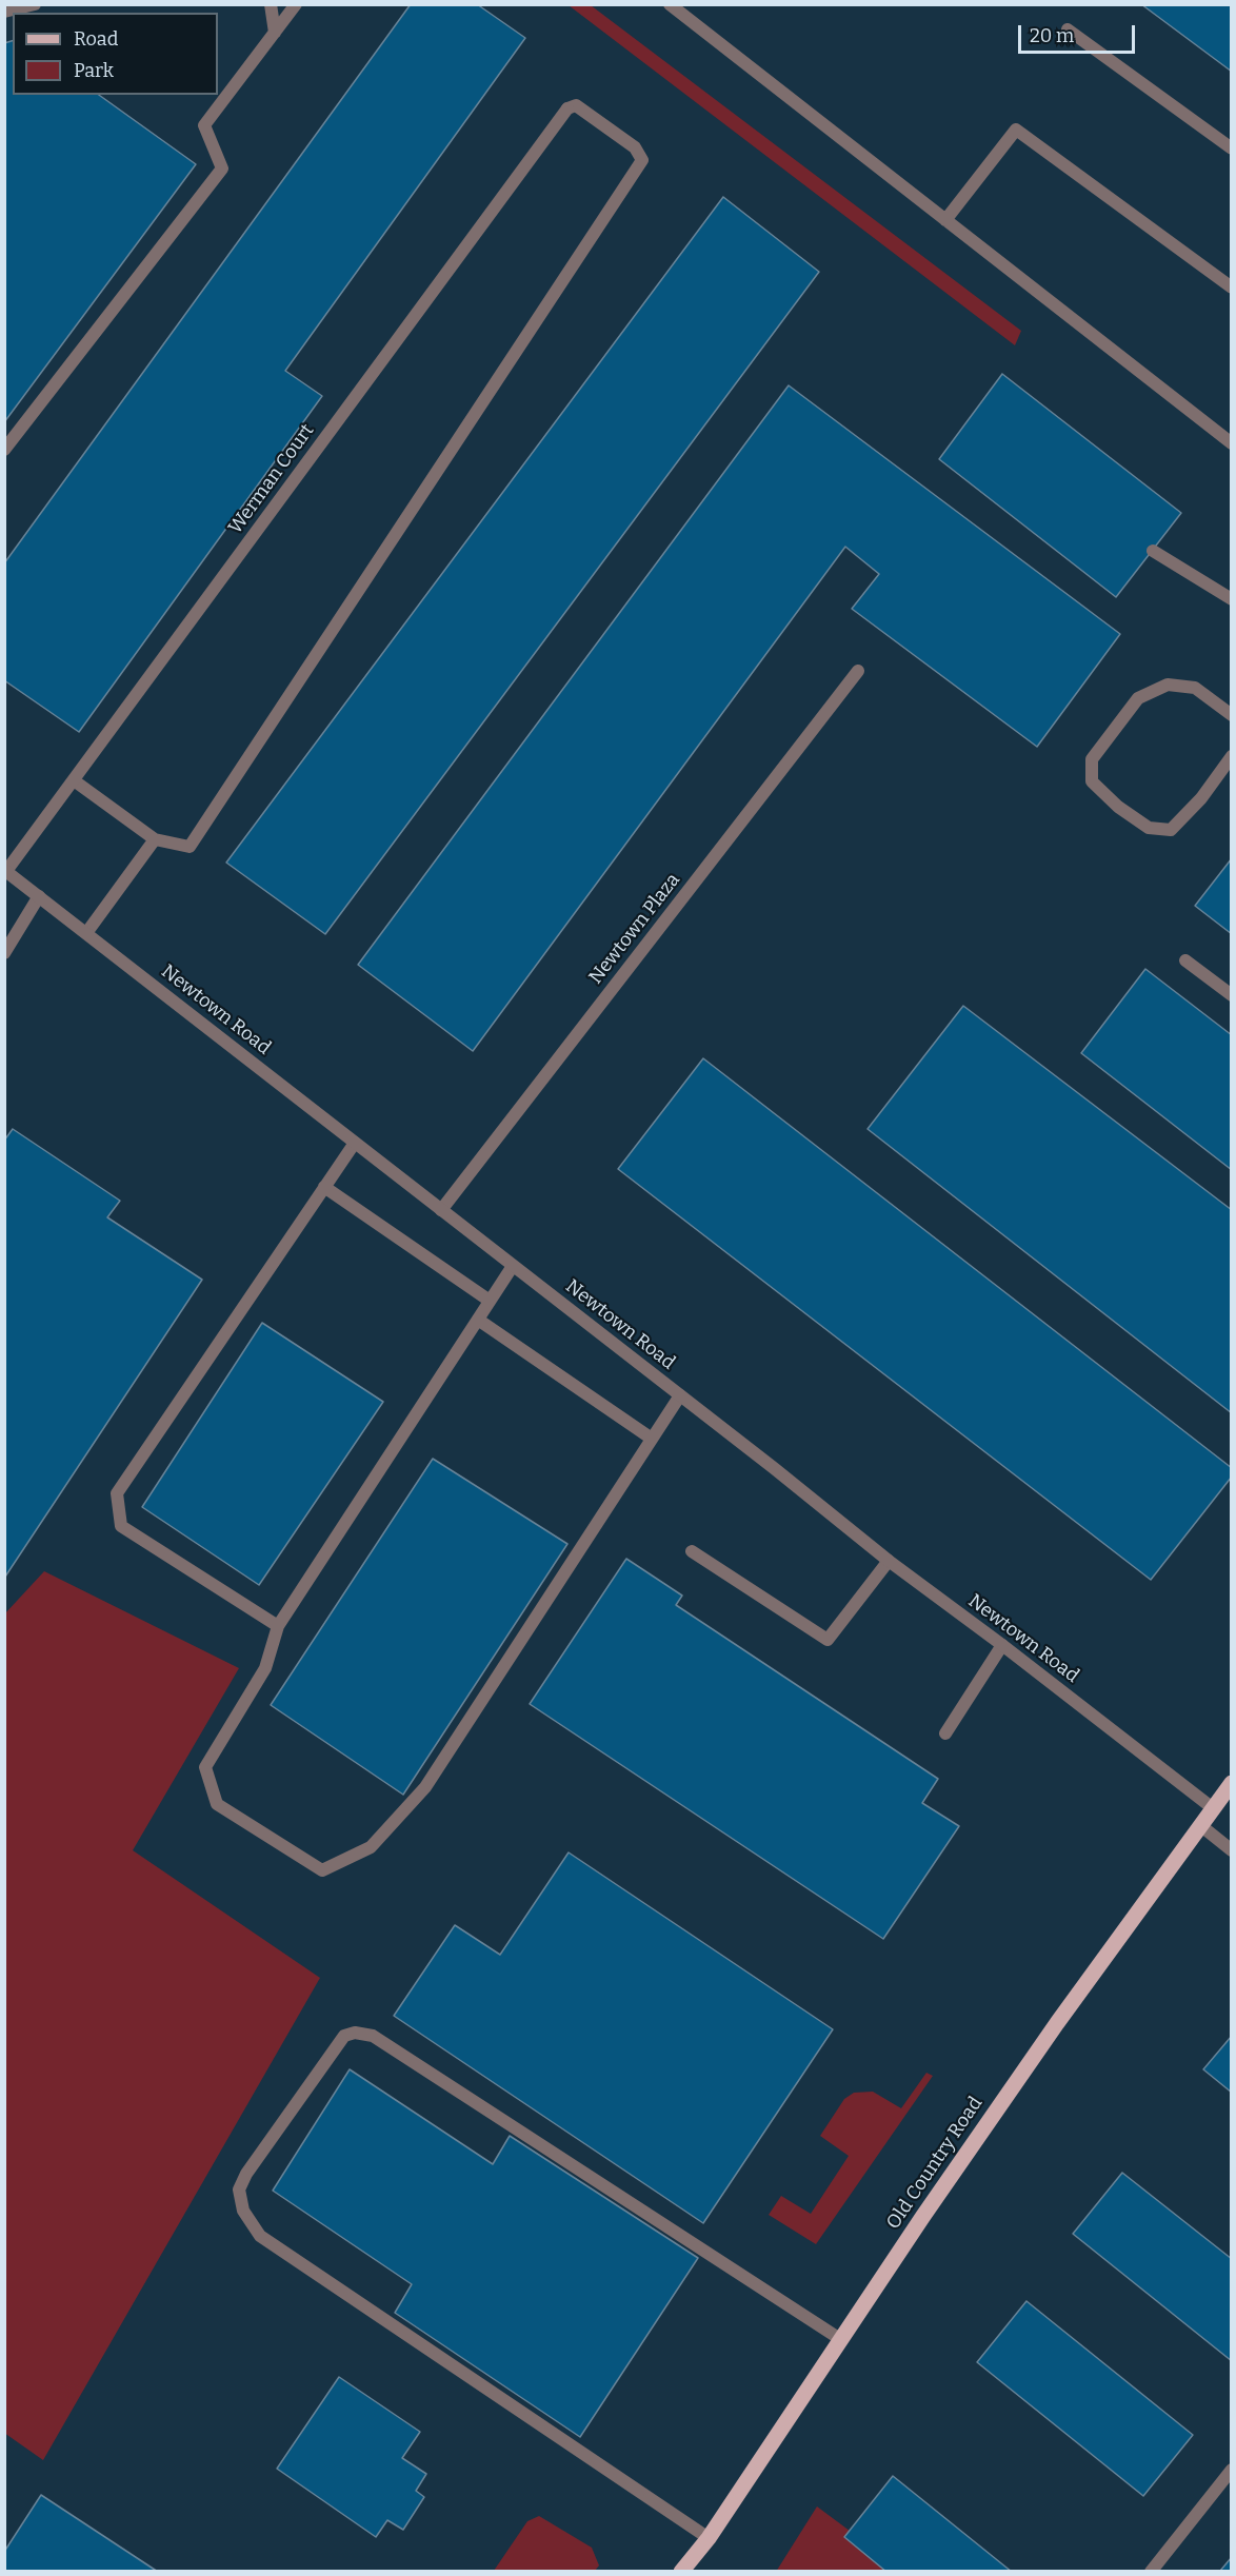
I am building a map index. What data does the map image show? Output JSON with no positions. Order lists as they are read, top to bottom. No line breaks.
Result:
{"streets":{"main road":["Old Country Road"],"street":["Werman Court","Newtown Plaza","Newtown Road"]},"crossings":[["Werman Court","Newtown Road"],["Newtown Plaza","Newtown Road"],["Newtown Road","Old Country Road"]],"legend":["Road","Park"],"scale_bar":"20 m"}
